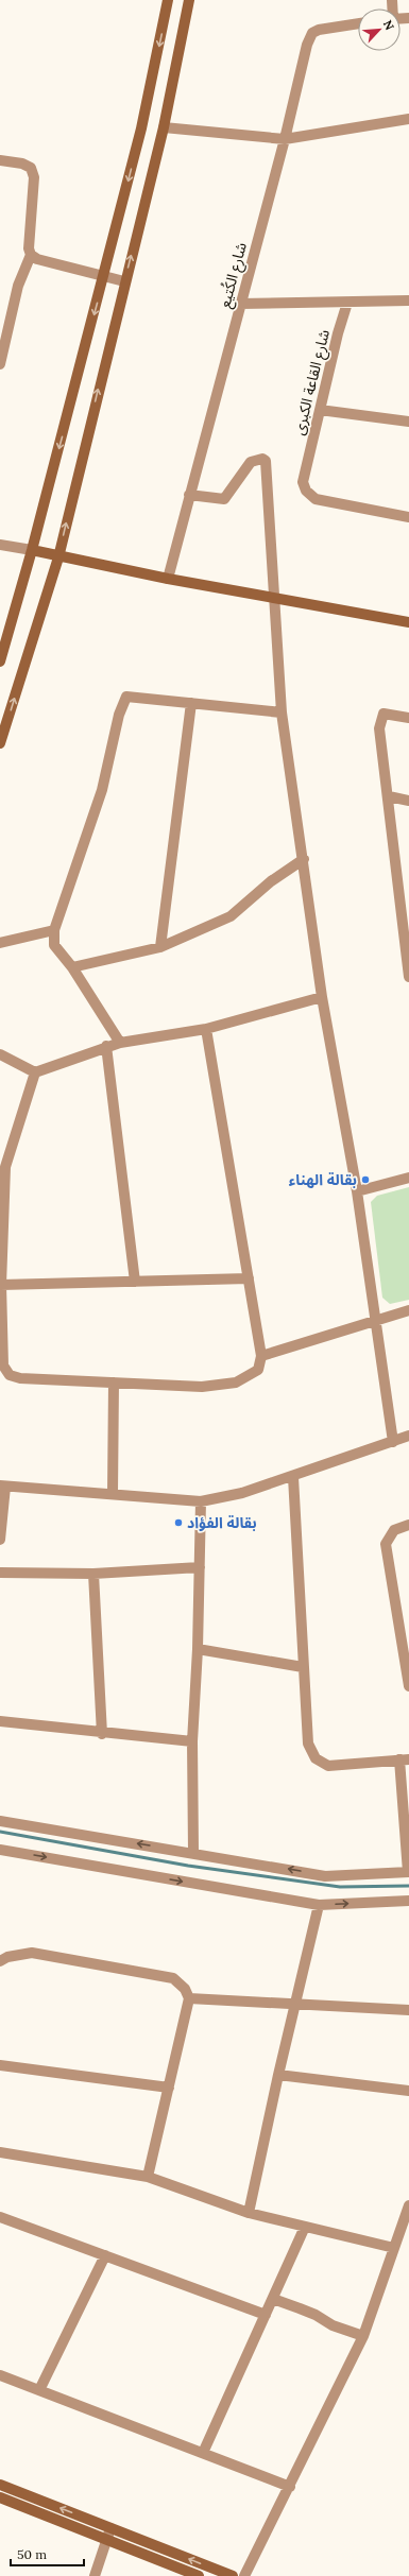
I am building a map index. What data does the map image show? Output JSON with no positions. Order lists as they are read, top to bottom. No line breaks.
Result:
{"streets":{"street":["شارع الكُتيع","شارع القاعة الكبرى"]},"places":["بقالة الهناء","بقالة الفؤاد"],"scale_bar":"50 m","north":"top right"}
